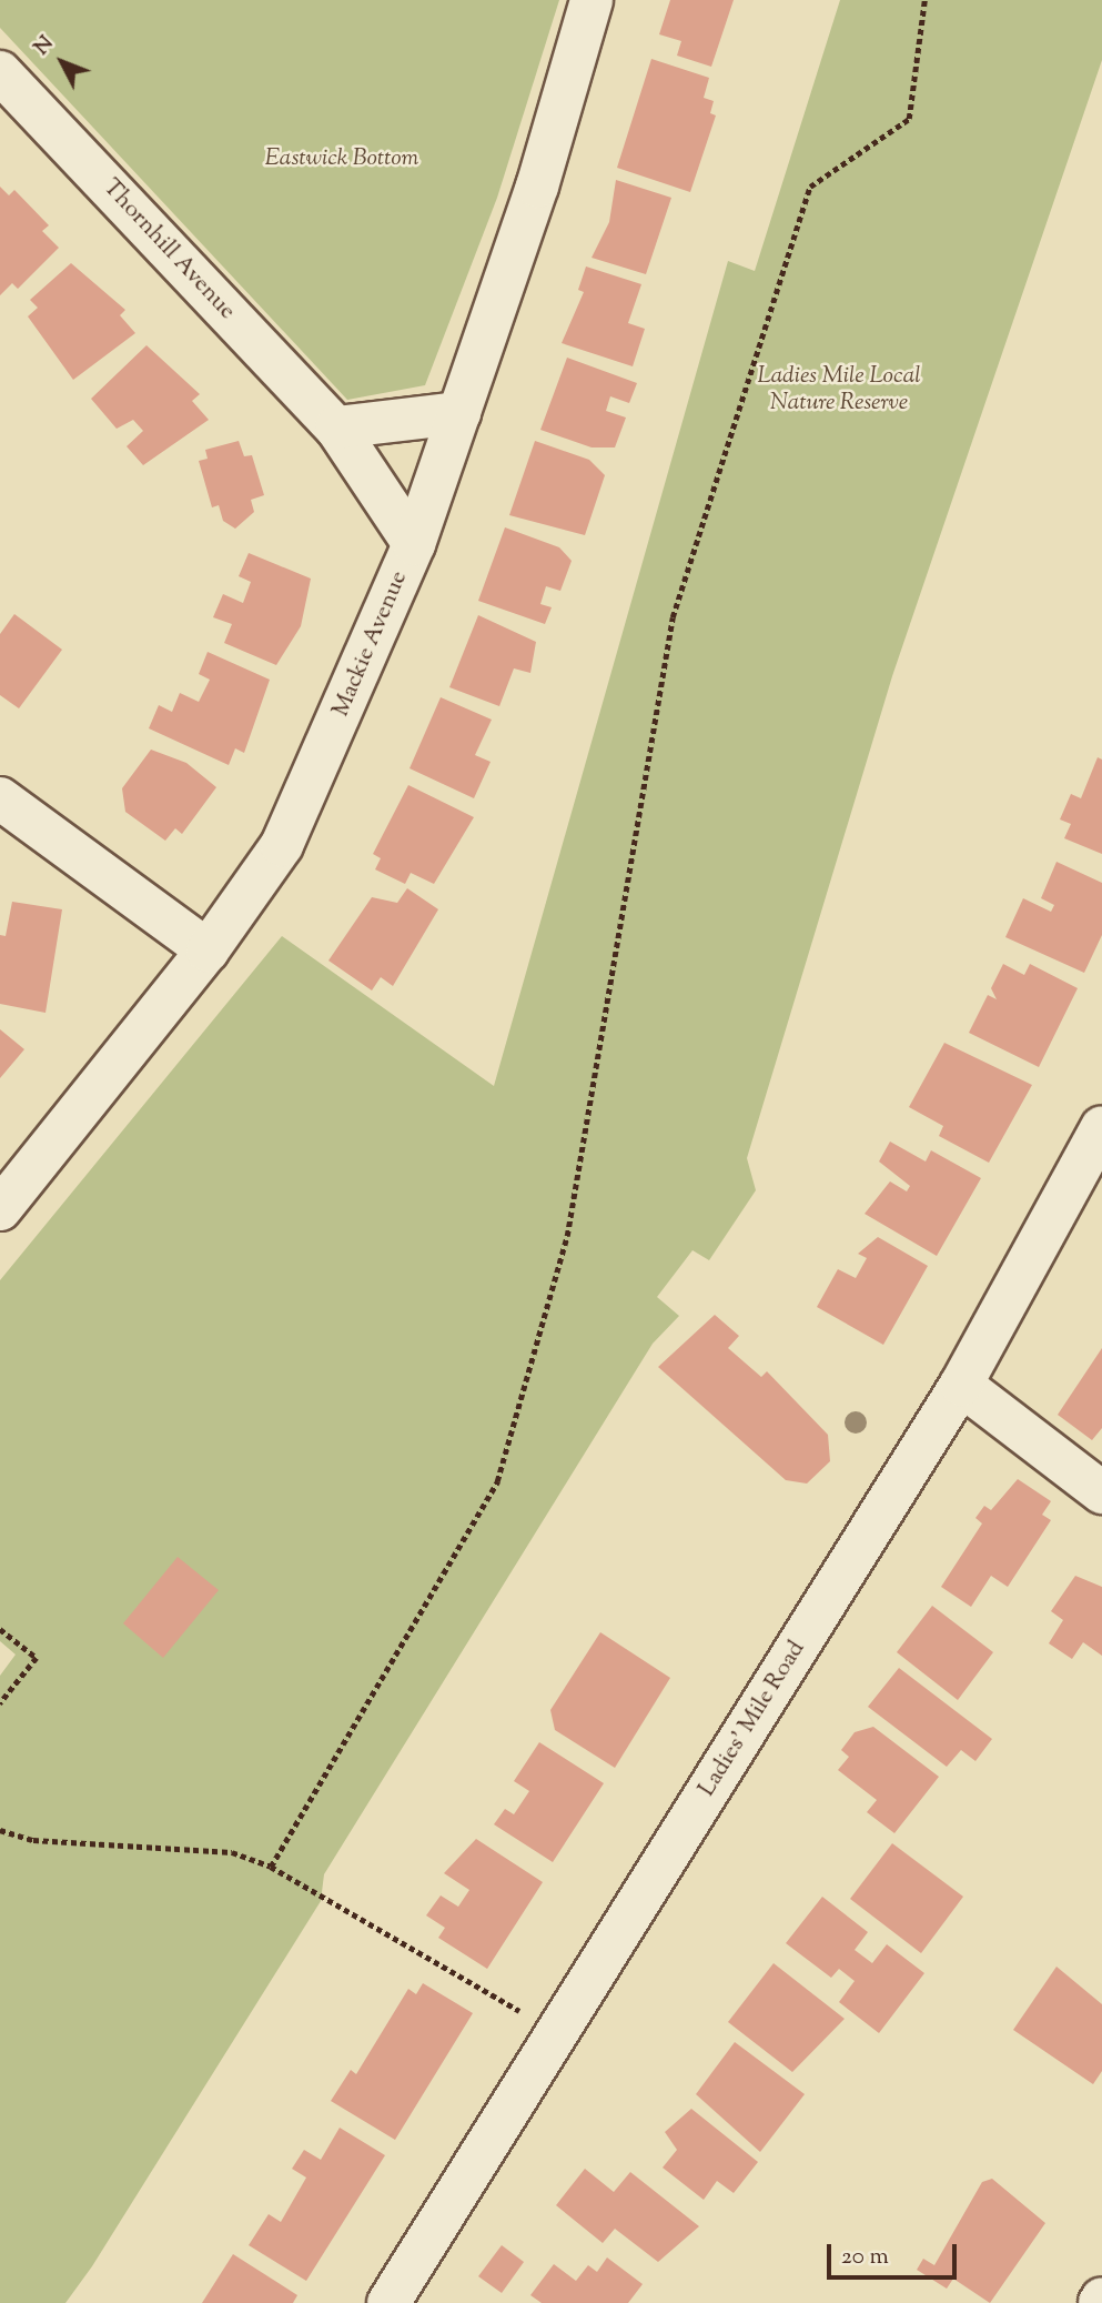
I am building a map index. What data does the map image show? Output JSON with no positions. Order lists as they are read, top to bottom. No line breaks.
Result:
{"streets":{"street":["Thornhill Avenue","Mackie Avenue","Ladies' Mile Road"]},"crossings":[["Thornhill Avenue","Mackie Avenue"]],"parks":["Eastwick Bottom","Ladies Mile Local Nature Reserve"],"scale_bar":"20 m","north":"top left"}
